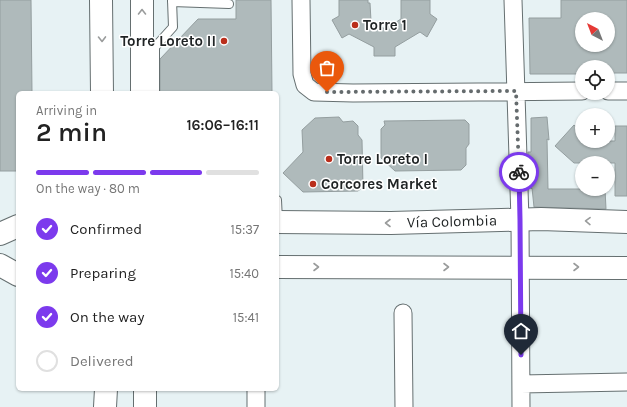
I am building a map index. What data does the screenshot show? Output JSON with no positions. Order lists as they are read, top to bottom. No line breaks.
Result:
{"streets":{"main road":["Vía Colombia"]},"places":["Torre 1","Torre Loreto II","Torre Loreto I","Corcores Market"],"north":"top left","page":{"map_buttons":["+","−"],"heading":["2 min","Arriving in","16:06–16:11"],"bar":"On the way · 80 m","list":[["Confirmed","15:37"],["Preparing","15:40"],["On the way","15:41"],"Delivered"]}}
